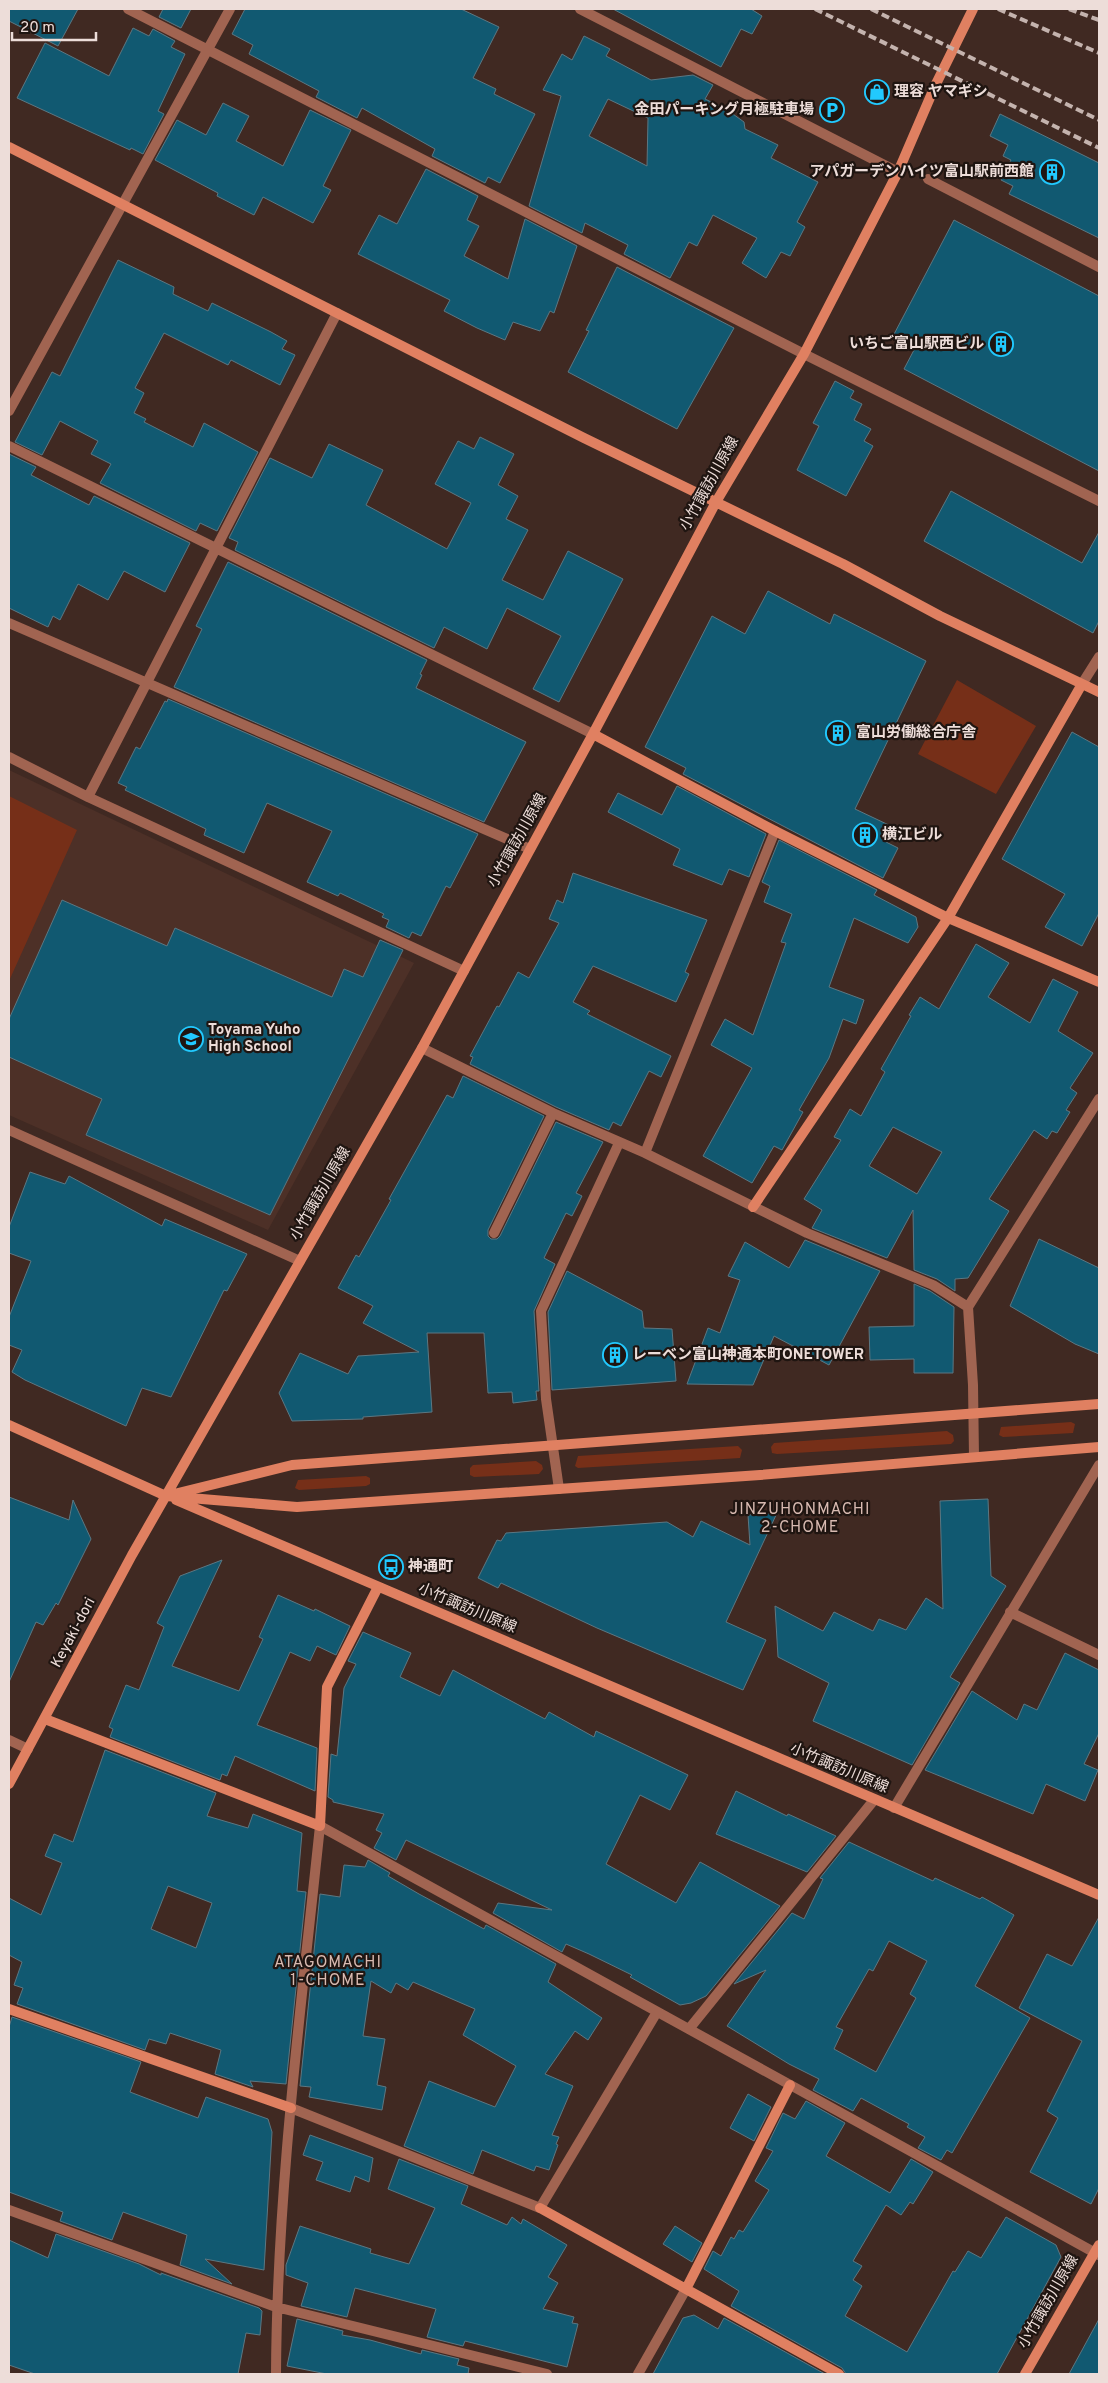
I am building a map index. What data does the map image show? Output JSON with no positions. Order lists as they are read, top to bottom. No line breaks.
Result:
{"streets":{"street":["小竹諏訪川原線","Keyaki-dori"]},"crossings":[["小竹諏訪川原線","Keyaki-dori"]],"districts":["JINZUHONMACHI 2-CHOME","ATAGOMACHI 1-CHOME"],"places":{"shop":["理容 ヤマギシ"],"parking":["金田パーキング月極駐車場"],"building":["アパガーデンハイツ富山駅前西館","いちご富山駅西ビル","富山労働総合庁舎","横江ビル","レーベン富山神通本町ONETOWER"],"school or university":["Toyama Yuho High School"],"bus stop":["神通町"]},"scale_bar":"20 m"}
